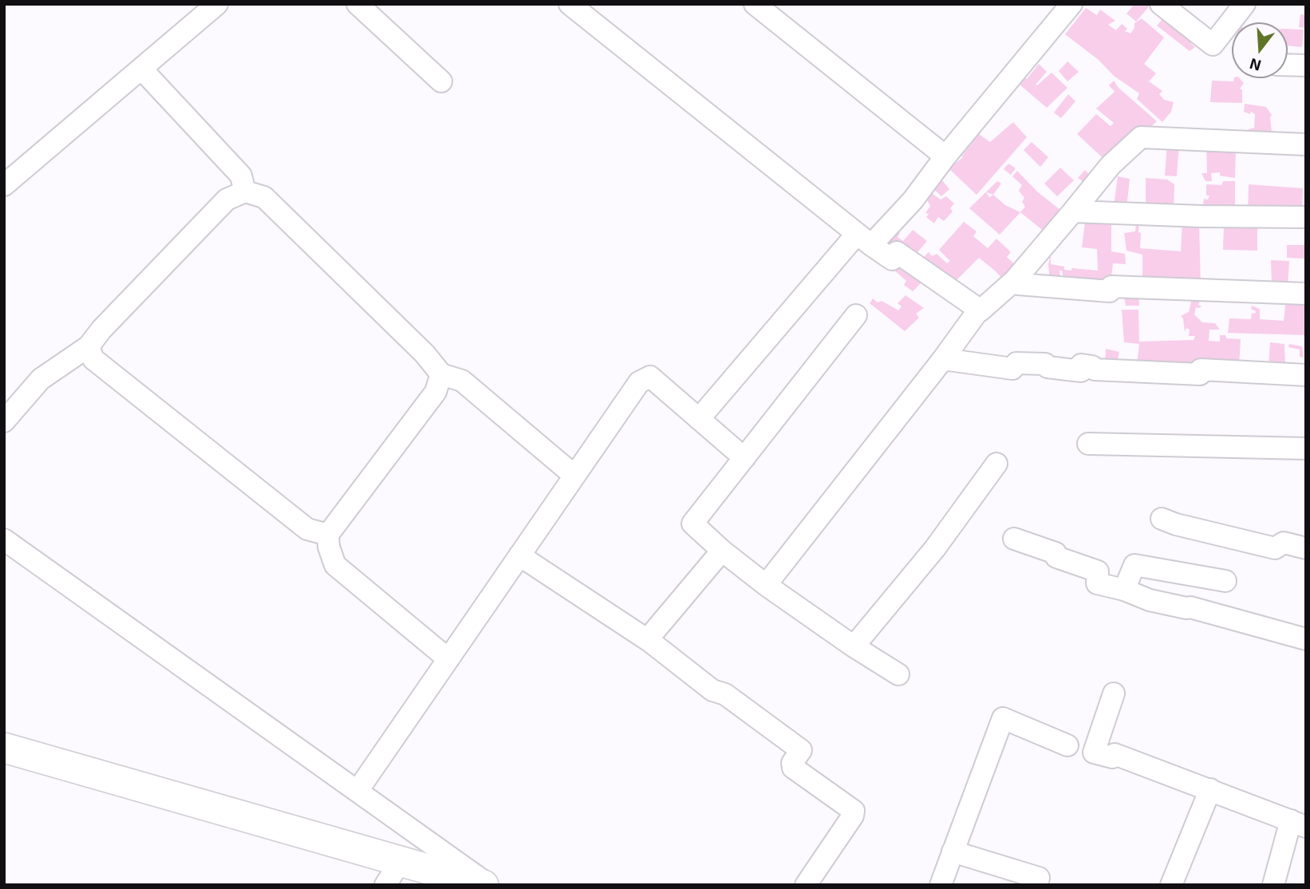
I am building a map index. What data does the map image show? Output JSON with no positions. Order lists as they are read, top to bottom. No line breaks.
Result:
{"north":"bottom"}
